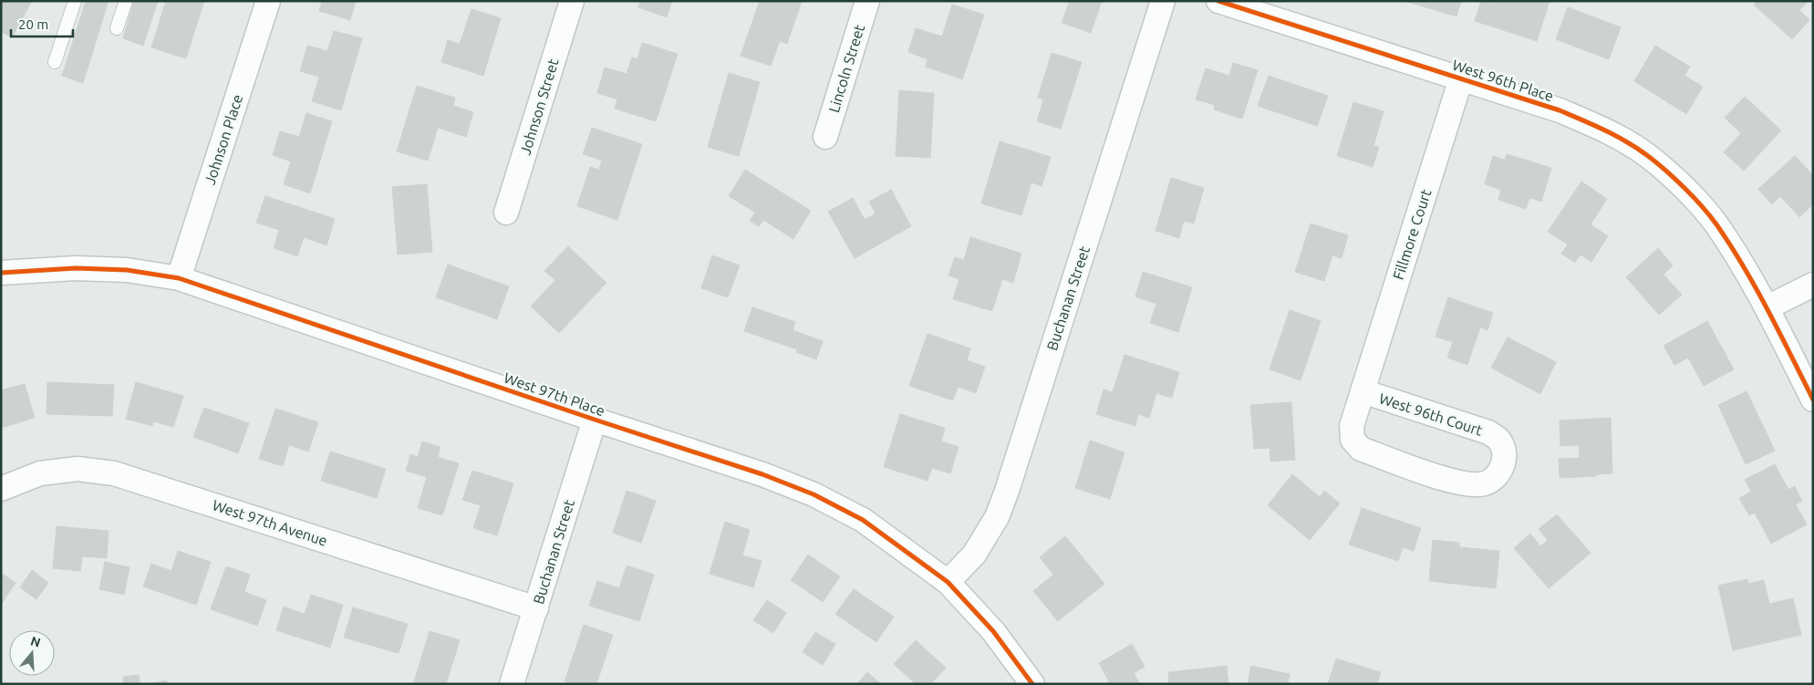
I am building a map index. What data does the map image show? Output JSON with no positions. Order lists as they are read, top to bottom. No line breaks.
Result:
{"streets":{"street":["Lincoln Street","West 96th Place","Johnson Street","Johnson Place","Fillmore Court","Buchanan Street","West 97th Place","West 96th Court","West 97th Avenue"]},"crossings":[["West 96th Place","Fillmore Court"],["Johnson Place","West 97th Place"],["Fillmore Court","West 96th Court"],["Buchanan Street","West 97th Place"],["Buchanan Street","West 97th Avenue"]],"scale_bar":"20 m","north":"top"}
